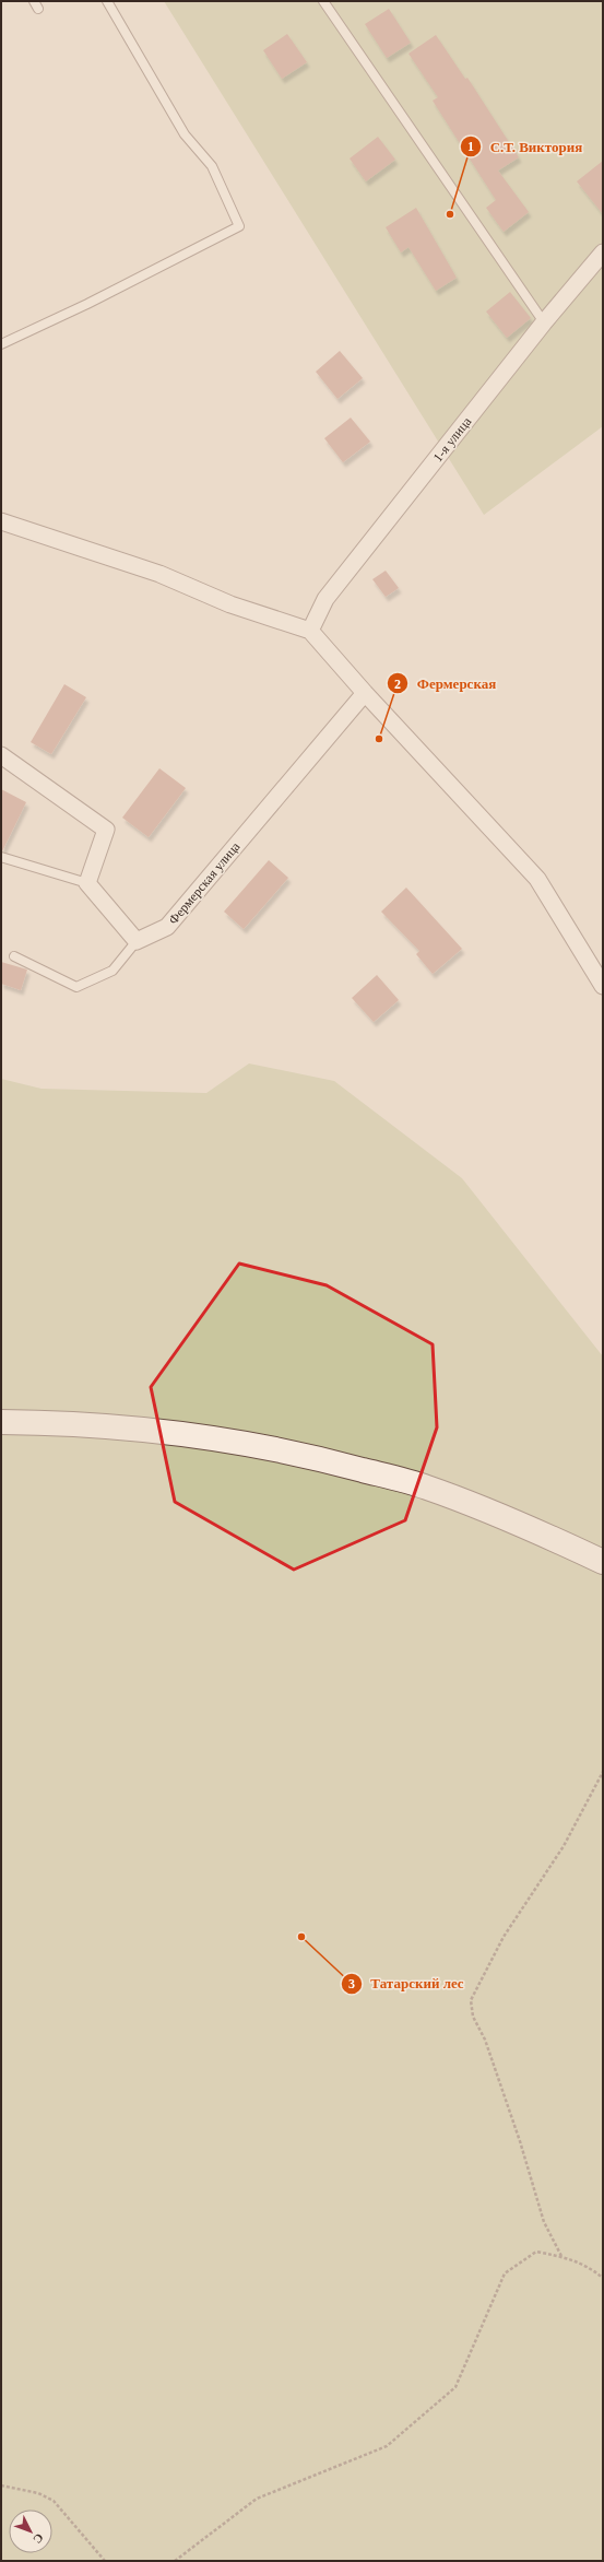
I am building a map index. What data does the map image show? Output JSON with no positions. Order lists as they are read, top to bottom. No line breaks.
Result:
{"streets":{"street":["1-я улица","Фермерская улица"]},"places":["С.Т. Виктория","Фермерская","Татарский лес"],"north":"bottom right"}
